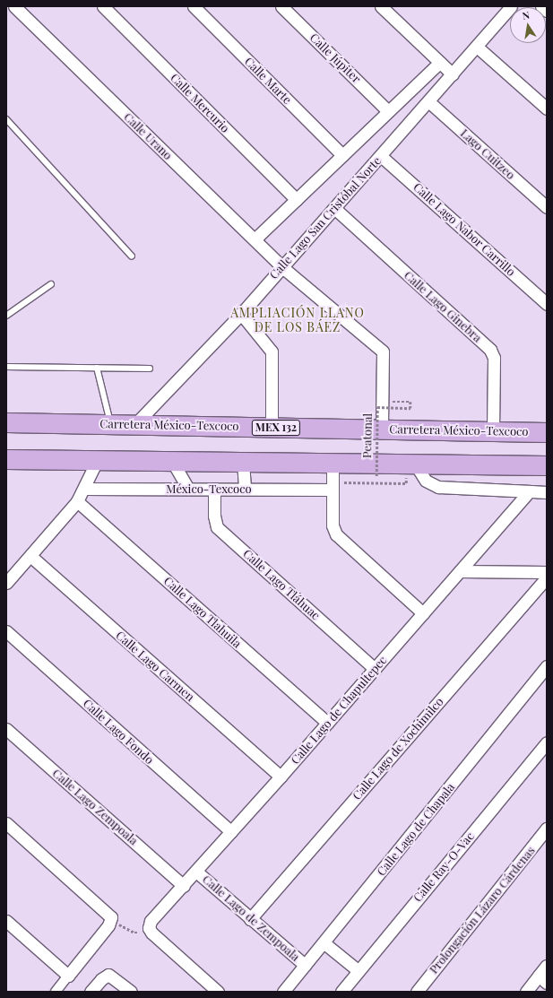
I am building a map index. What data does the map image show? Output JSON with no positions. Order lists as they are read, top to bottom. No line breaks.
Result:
{"streets":{"highway":["Carretera México-Texcoco","MEX 132"],"street":["Calle Júpiter","Calle Marte","Calle Mercurio","Calle Urano","Lago Cuitzeo","Calle Lago San Cristóbal Norte","Calle Lago Nabor Carrillo","Calle Lago Ginebra","México-Texcoco","Calle Lago Tláhuac","Calle Lago Tlahuila","Calle Lago Carmen","Calle Lago de Chapultepec","Calle Lago Fondo","Calle Lago de Xochimilco","Calle Lago Zempoala","Calle Lago de Chapala","Calle Ray-O-Vac","Prolongación Lázaro Cárdenas","Calle Lago de Zempoala"],"path":["Peatonal"]},"crossings":[["Calle Urano","Calle Lago San Cristóbal Norte"],["Calle Urano","Carretera México-Texcoco"],["Calle Urano","Peatonal"],["Lago Cuitzeo","Calle Lago San Cristóbal Norte"],["Calle Lago San Cristóbal Norte","Calle Lago Nabor Carrillo"],["Calle Lago San Cristóbal Norte","Calle Lago Ginebra"],["Calle Lago San Cristóbal Norte","Carretera México-Texcoco"],["Calle Lago Ginebra","Carretera México-Texcoco"],["México-Texcoco","Calle Lago Tláhuac"],["Calle Lago Tláhuac","Calle Lago de Chapultepec"],["Calle Lago Tlahuila","Calle Lago de Chapultepec"],["Calle Lago Carmen","Calle Lago de Chapultepec"],["Calle Lago de Chapultepec","Calle Lago Fondo"],["Calle Lago de Chapultepec","Calle Lago Zempoala"],["Calle Lago de Chapultepec","Calle Lago de Zempoala"],["Calle Lago de Xochimilco","Calle Lago de Zempoala"],["Calle Lago de Chapala","Calle Lago de Zempoala"]],"districts":["AMPLIACIÓN LLANO DE LOS BÁEZ"],"north":"top"}
